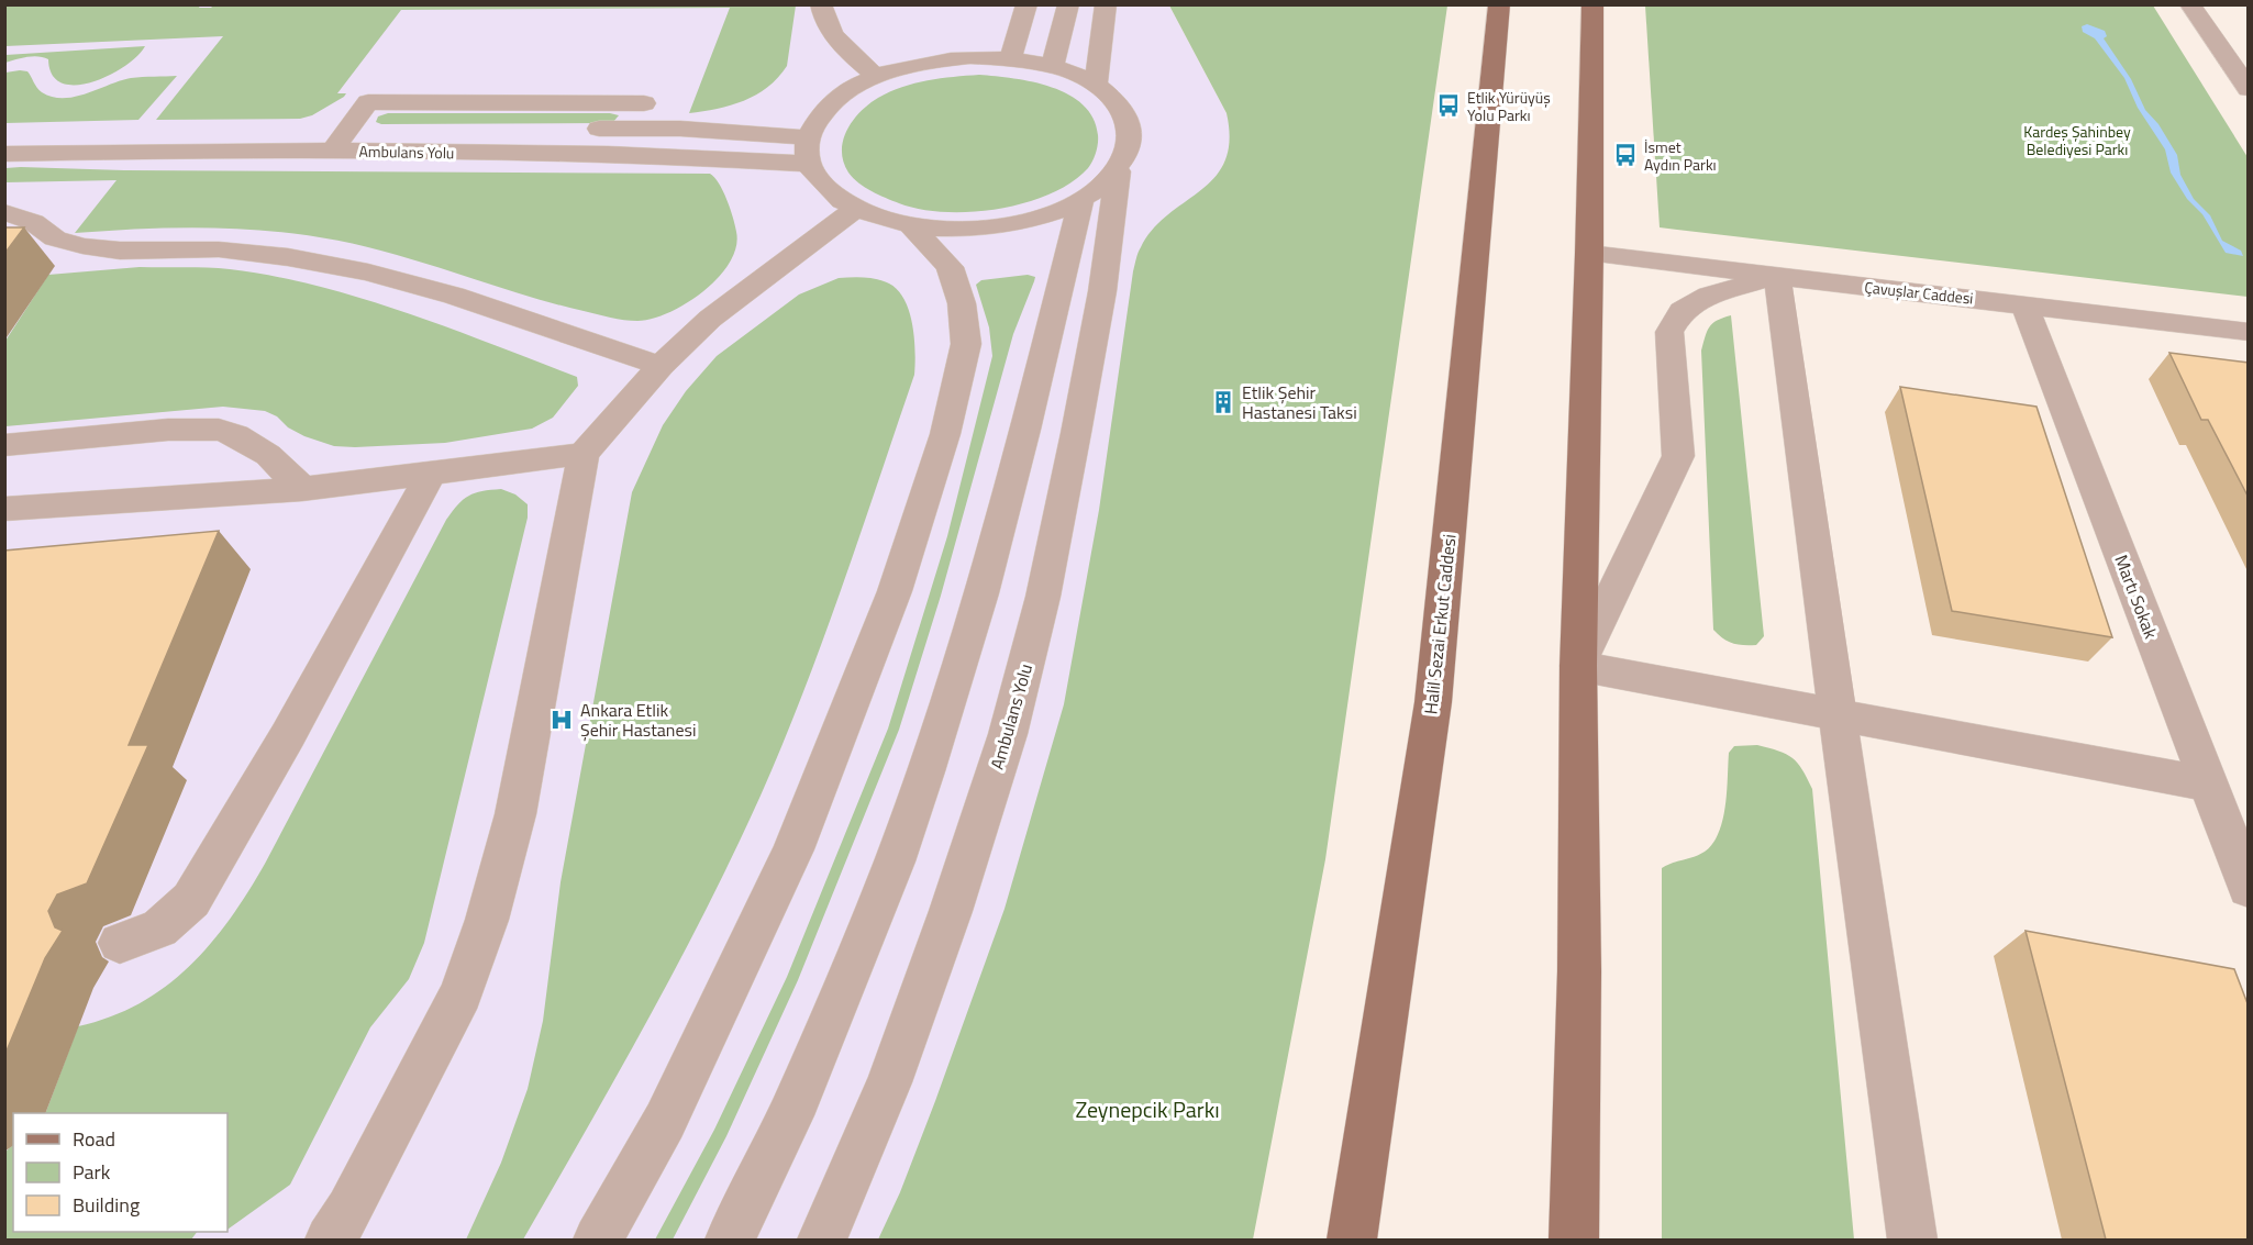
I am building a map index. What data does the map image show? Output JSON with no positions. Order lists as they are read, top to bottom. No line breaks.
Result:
{"streets":{"main road":["Halil Sezai Erkut Caddesi"],"street":["Ambulans Yolu","Çavuşlar Caddesi","Martı Sokak"]},"crossings":[["Çavuşlar Caddesi","Martı Sokak"]],"parks":["Kardeş Şahinbey Belediyesi Parkı","Zeynepcik Parkı"],"places":{"bus stop":["Etlik Yürüyüş Yolu Parkı","İsmet Aydın Parkı"],"building":["Etlik Şehir Hastanesi Taksi"],"hospital":["Ankara Etlik Şehir Hastanesi"]},"legend":["Road","Park","Building"]}
